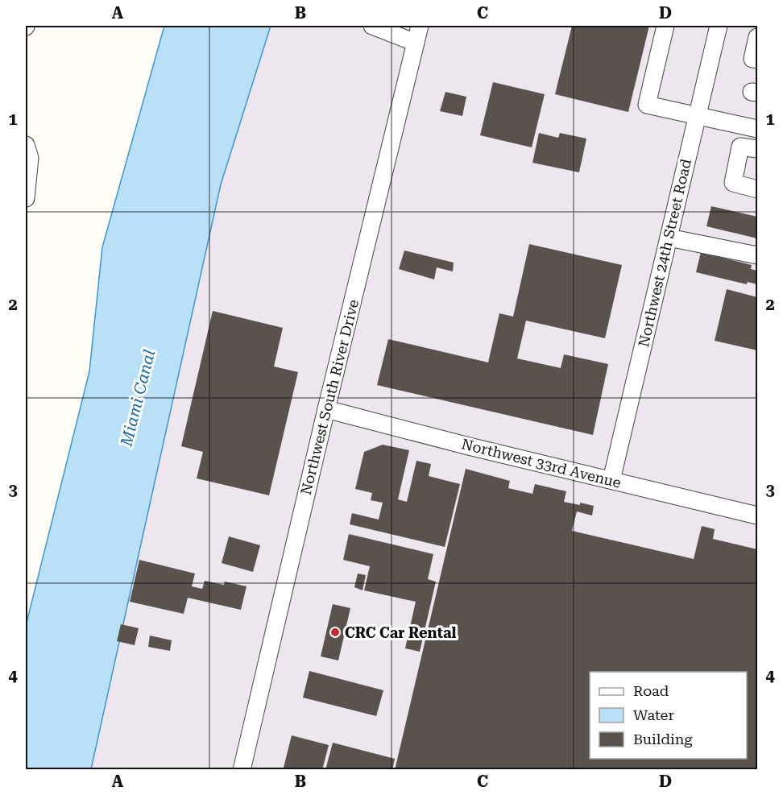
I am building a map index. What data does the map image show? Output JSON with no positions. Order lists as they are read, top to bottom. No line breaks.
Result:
{"streets":{"street":["Northwest 24th Street Road","Northwest South River Drive","Northwest 33rd Avenue"]},"crossings":[["Northwest 24th Street Road","Northwest 33rd Avenue"],["Northwest South River Drive","Northwest 33rd Avenue"]],"water":["Miami Canal"],"places":["CRC Car Rental"],"legend":["Road","Water","Building"],"grid":{"columns":["A","B","C","D"],"rows":["1","2","3","4"]}}
